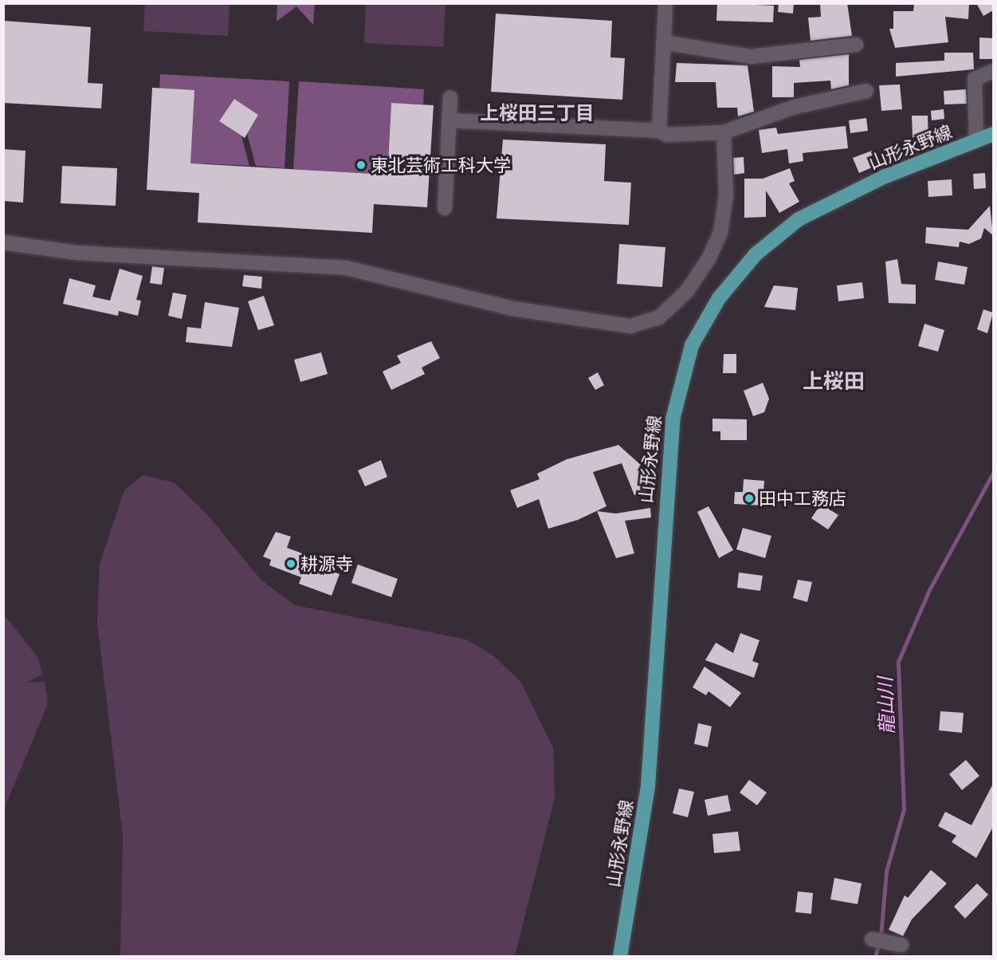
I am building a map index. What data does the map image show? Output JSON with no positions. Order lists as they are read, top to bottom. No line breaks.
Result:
{"streets":{"main road":["山形永野線"]},"districts":["上桜田三丁目","上桜田"],"water":["龍山川"],"places":["東北芸術工科大学","田中工務店","耕源寺"]}
